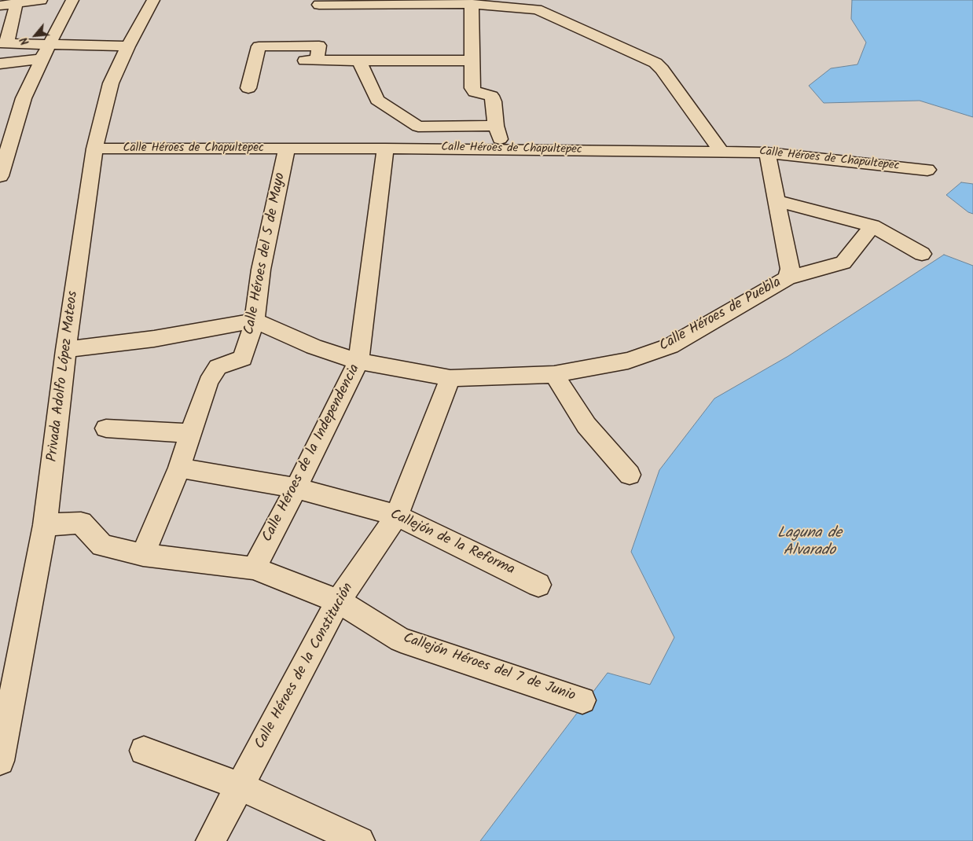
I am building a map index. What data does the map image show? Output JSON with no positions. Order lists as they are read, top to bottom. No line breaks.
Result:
{"streets":{"street":["Calle Héroes de Chapultepec","Calle Héroes del 5 de Mayo","Calle Héroes de Puebla","Privada Adolfo López Mateos","Calle Héroes de la Independencia","Callejón de la Reforma","Calle Héroes de la Constitución","Callejón Héroes del 7 de Junio"]},"crossings":[["Calle Héroes de Chapultepec","Calle Héroes del 5 de Mayo"],["Calle Héroes de Chapultepec","Calle Héroes de Puebla"],["Calle Héroes de Chapultepec","Privada Adolfo López Mateos"],["Calle Héroes de Chapultepec","Calle Héroes de la Independencia"],["Calle Héroes del 5 de Mayo","Calle Héroes de Puebla"],["Calle Héroes de Puebla","Calle Héroes de la Independencia"],["Calle Héroes de Puebla","Calle Héroes de la Constitución"],["Privada Adolfo López Mateos","Callejón Héroes del 7 de Junio"],["Calle Héroes de la Independencia","Callejón de la Reforma"],["Calle Héroes de la Independencia","Callejón Héroes del 7 de Junio"],["Callejón de la Reforma","Calle Héroes de la Constitución"],["Calle Héroes de la Constitución","Callejón Héroes del 7 de Junio"]],"water":["Laguna de Alvarado"],"north":"bottom left"}
